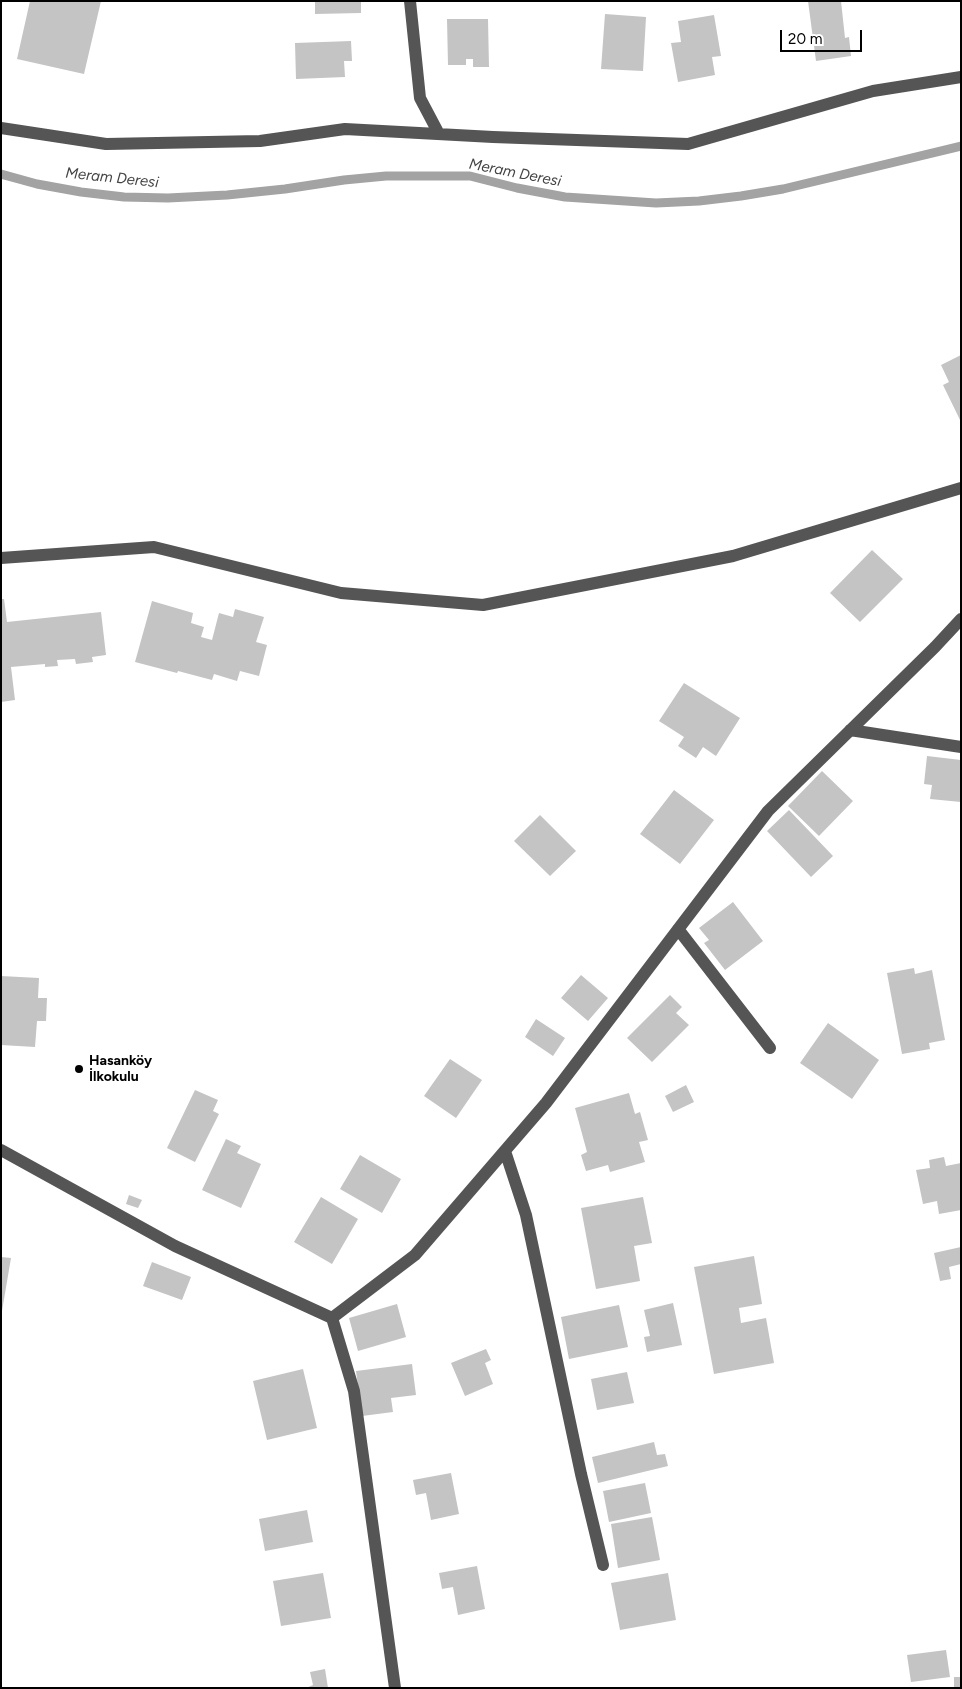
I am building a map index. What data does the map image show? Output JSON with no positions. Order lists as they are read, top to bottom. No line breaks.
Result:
{"water":["Meram Deresi"],"places":["Hasanköy İlkokulu"],"scale_bar":"20 m"}
